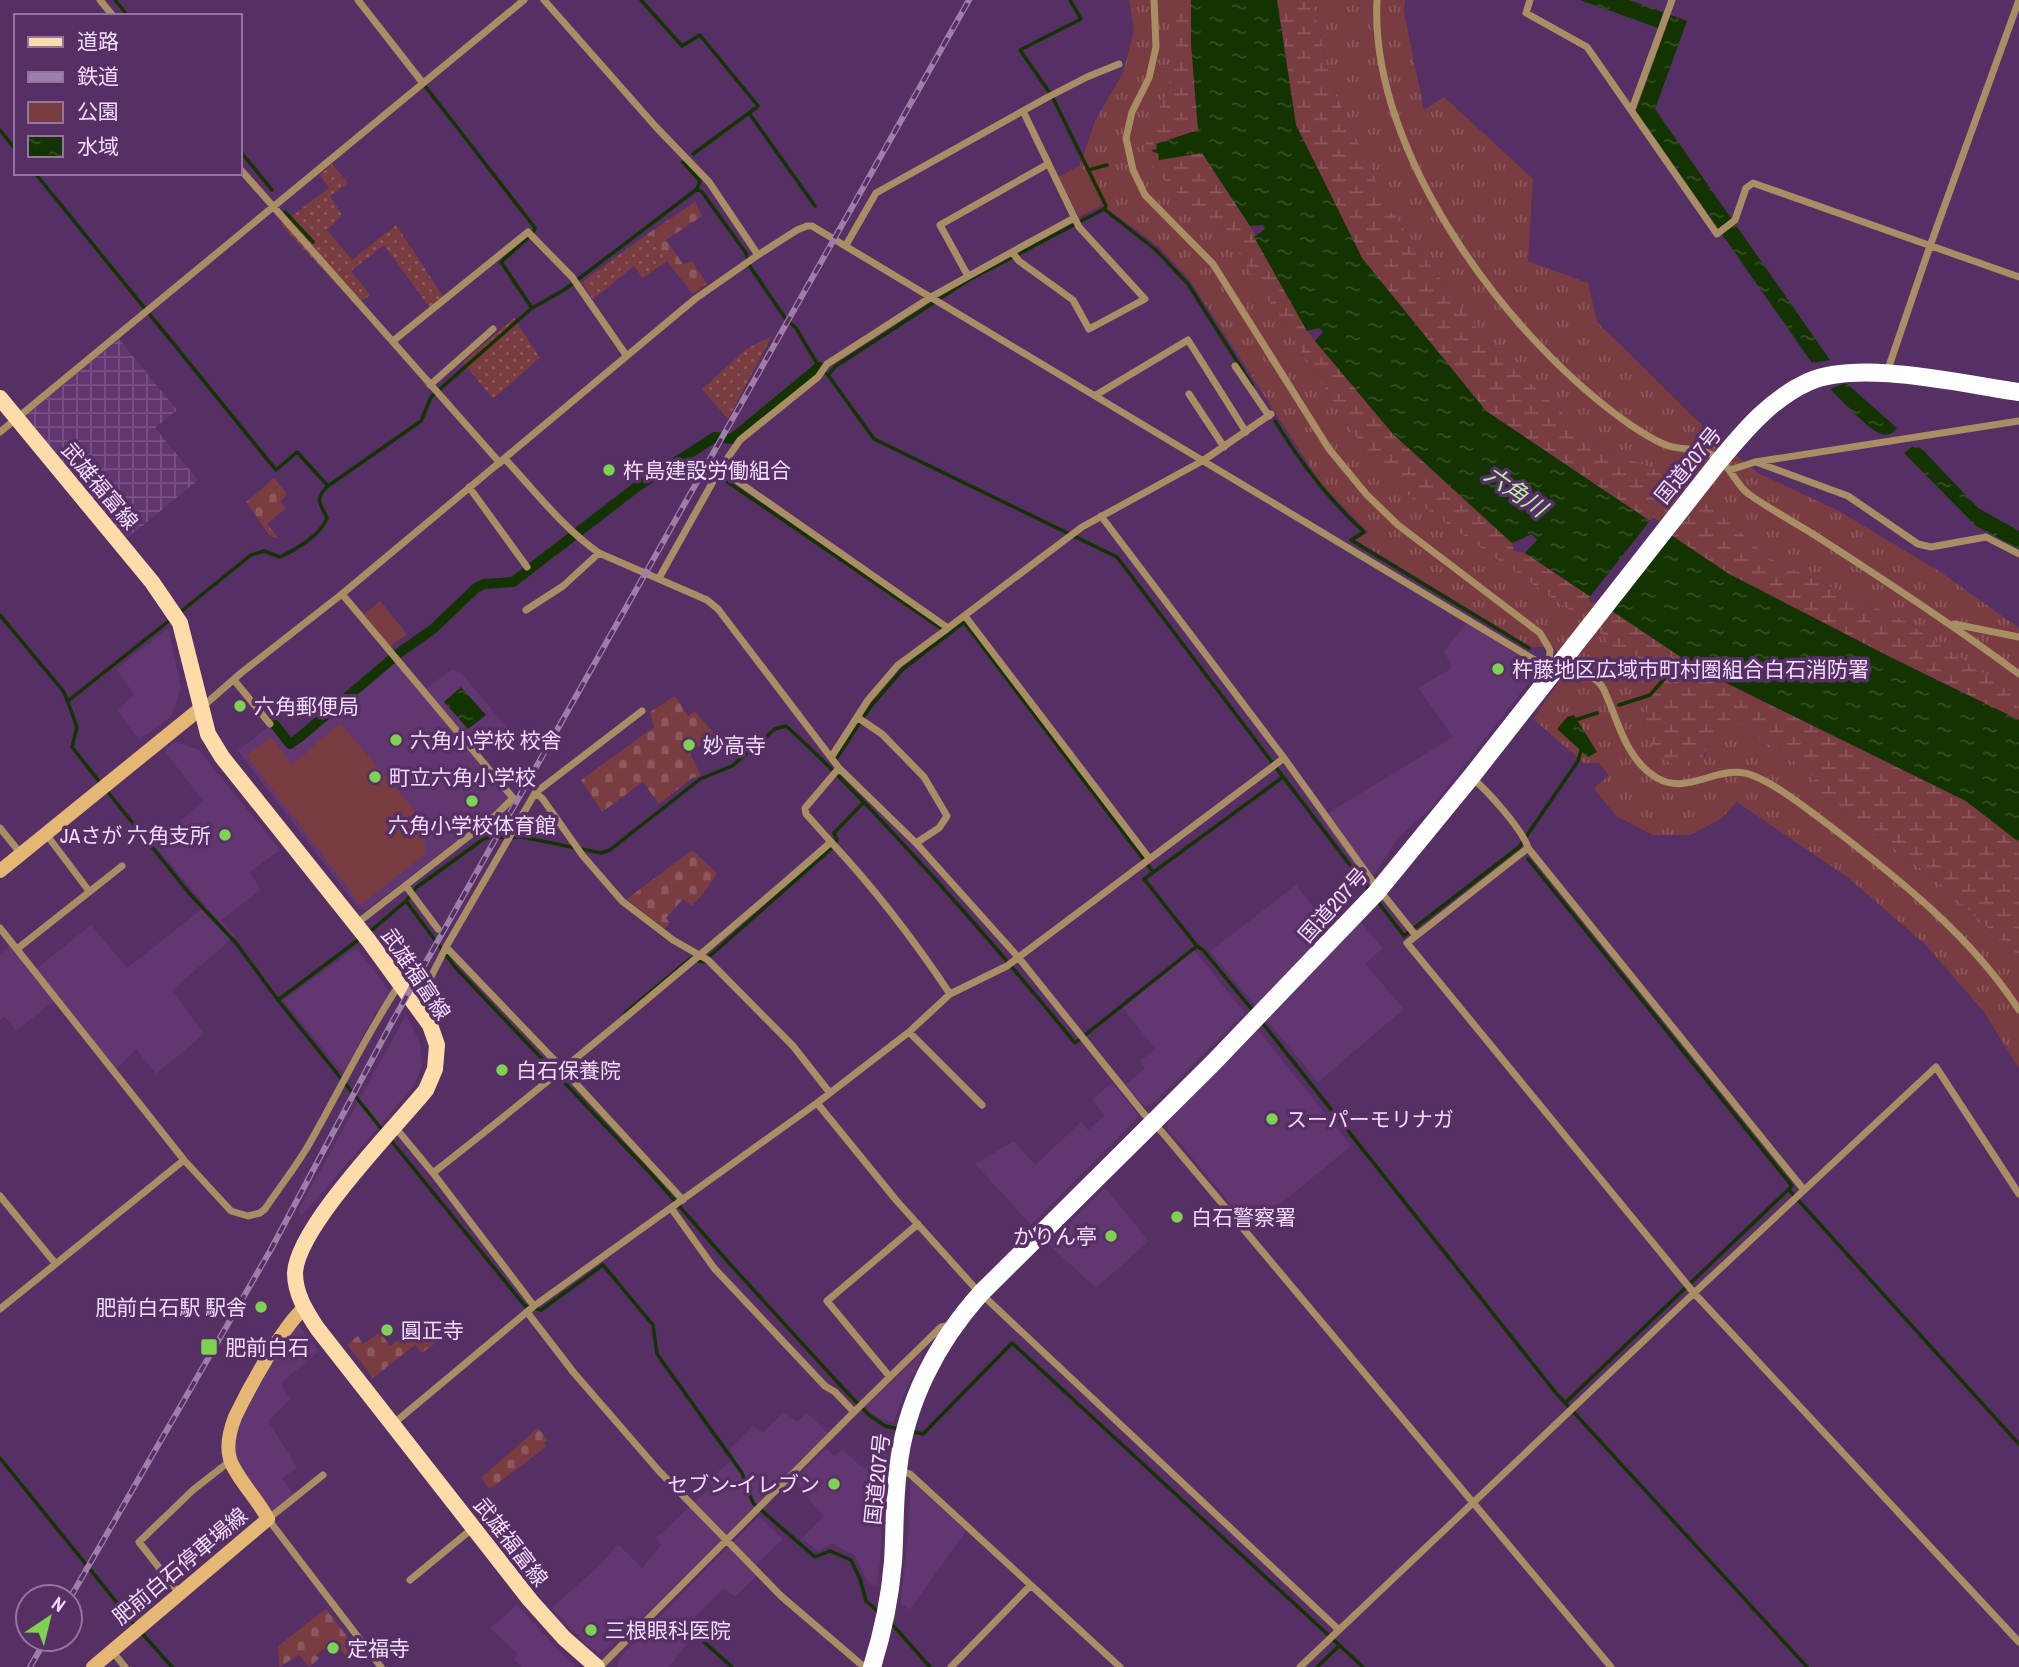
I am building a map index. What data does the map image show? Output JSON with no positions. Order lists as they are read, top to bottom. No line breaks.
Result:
{"streets":{"highway":["国道207号"],"main road":["武雄福富線","肥前白石停車場線"]},"water":["六角川"],"places":{"other":["杵島建設労働組合","杵藤地区広域市町村圏組合白石消防署","六角郵便局","六角小学校 校舎","妙高寺","町立六角小学校","六角小学校体育館","JAさが 六角支所","白石保養院","スーパーモリナガ","白石警察署","かりん亭","肥前白石駅 駅舎","圓正寺","セブン-イレブン","三根眼科医院","定福寺"],"transit":["肥前白石"]},"legend":["道路","鉄道","公園","水域"],"north":"top right"}
